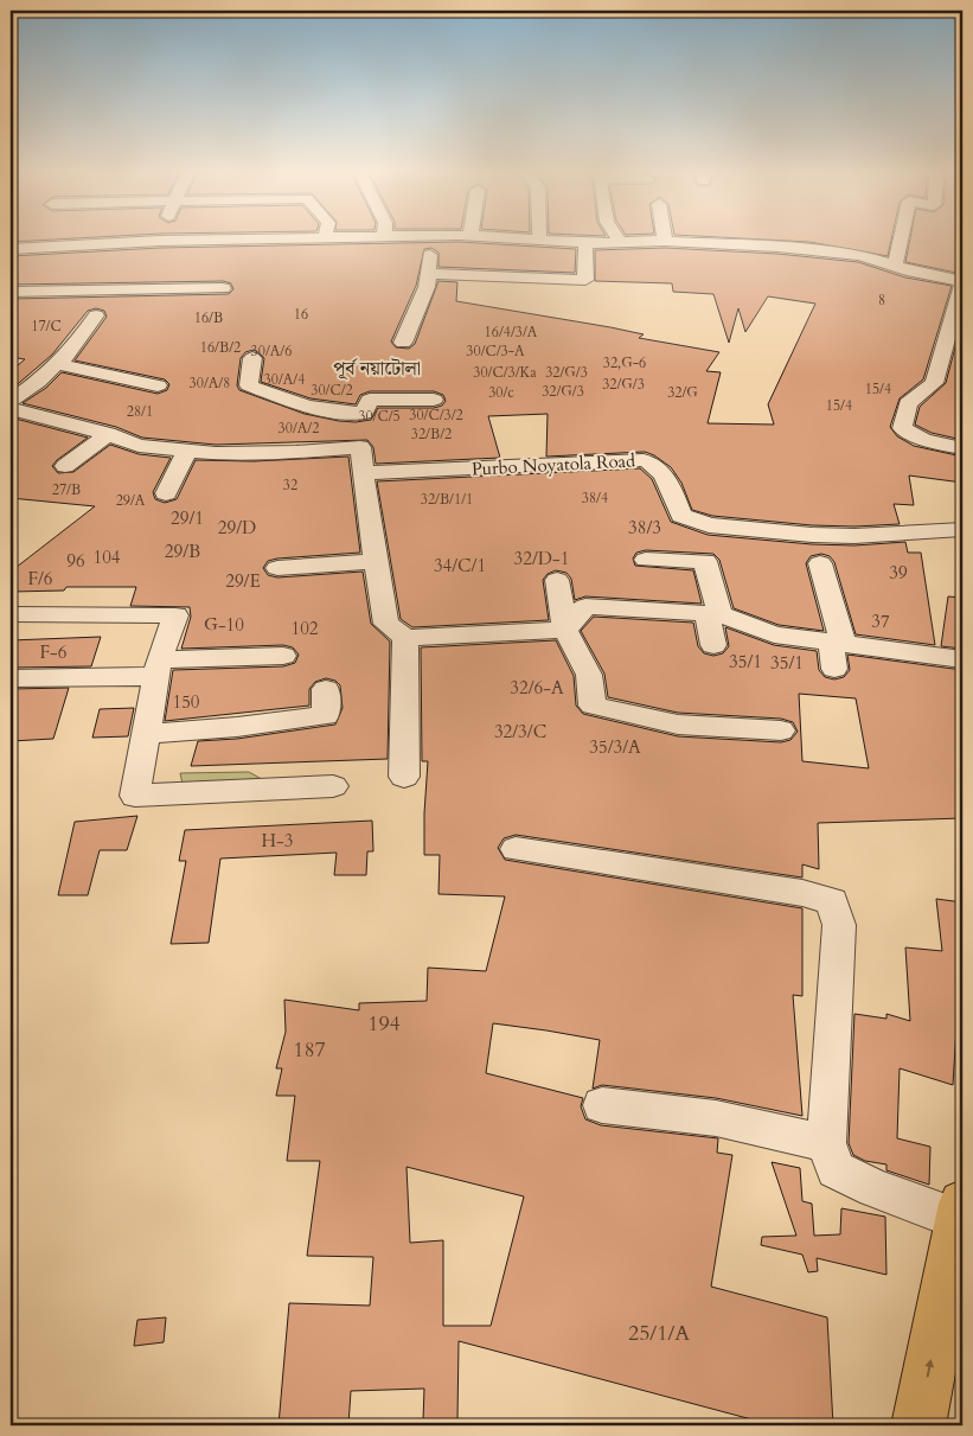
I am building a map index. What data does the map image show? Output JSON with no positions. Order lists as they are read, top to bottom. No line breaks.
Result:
{"streets":{"street":["Purbo Noyatola Road"]},"districts":["পূর্ব নয়াটোলা"],"house_numbers":["8","16","16/B","17/C","16/4/3/A","16/B/2","30/A/6","30/C/3-A","32,G-6","30/C/3/Ka","32/G/3","30/A/4","30/A/8","32/G/3","15/4","30/C/2","32/G/3","30/c","32/G","15/4","28/1","30/C/3/2","30/C/5","30/A/2","32/B/2","32","27/B","38/4","32/B/1/1","29/A","29/1","29/D","38/3","29/B","104","32/D-1","96","34/C/1","39","F/6","29/E","37","G-10","102","F-6","35/1","35/1","32/6-A","150","32/3/C","35/3/A","H-3","194","187","25/1/A"]}
